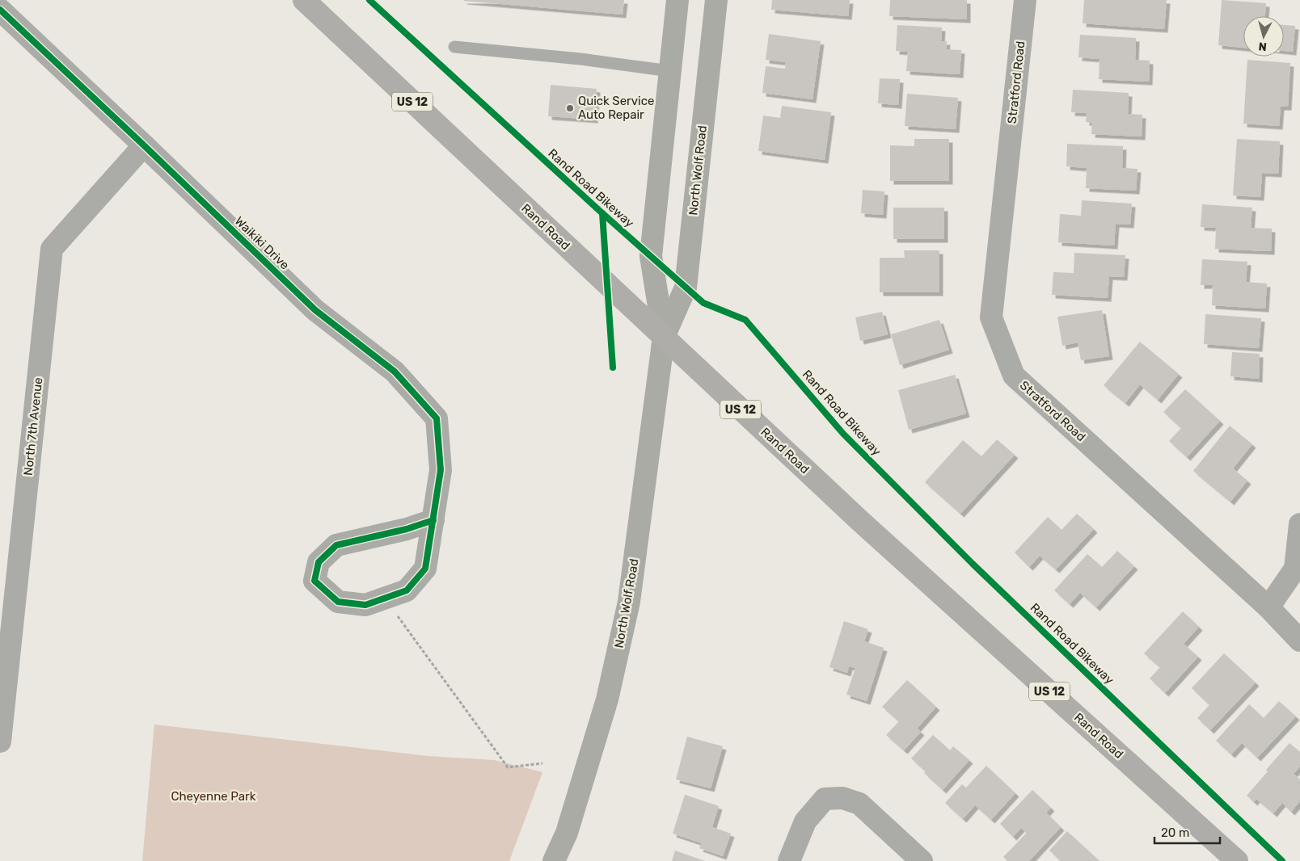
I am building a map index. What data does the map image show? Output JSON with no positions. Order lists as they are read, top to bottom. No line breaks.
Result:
{"streets":{"main road":["US 12","North Wolf Road","Rand Road"],"street":["Stratford Road","Waikiki Drive","North 7th Avenue"],"cycle path":["Rand Road Bikeway"]},"crossings":[["North Wolf Road","Rand Road"],["Waikiki Drive","North 7th Avenue"]],"parks":["Cheyenne Park"],"places":["Quick Service Auto Repair"],"scale_bar":"20 m","north":"bottom"}
